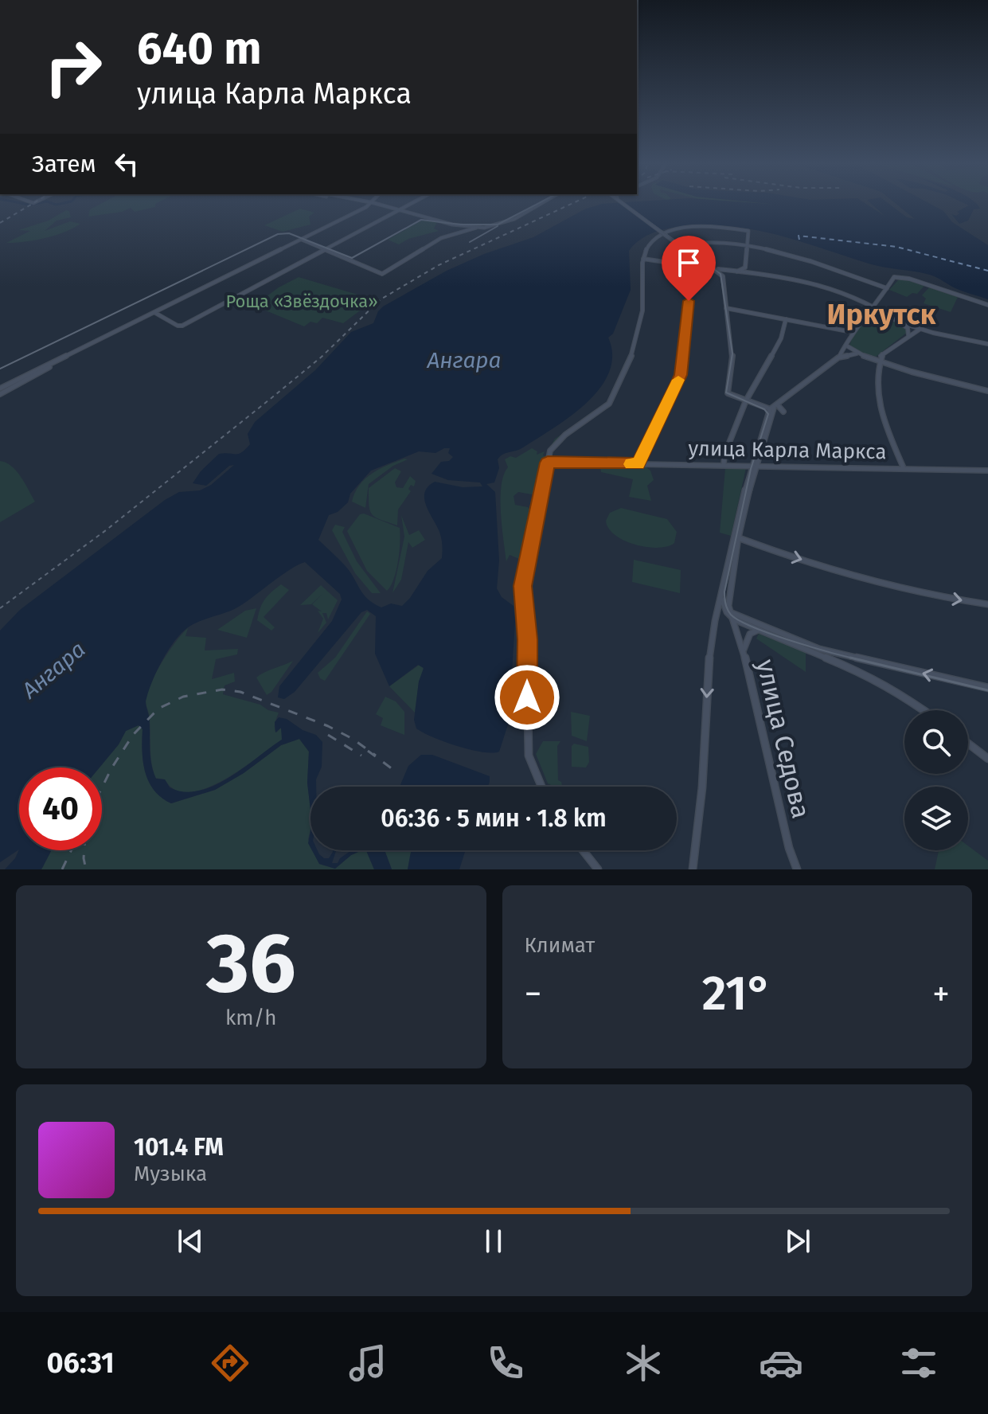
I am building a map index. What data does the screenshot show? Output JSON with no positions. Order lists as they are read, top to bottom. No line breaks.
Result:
{"streets":{"main road":["улица Карла Маркса","улица Седова"]},"districts":["Иркутск"],"water":["Ангара"],"parks":["Роща «Звёздочка»"],"page":{"turn":["640 m","улица Карла Маркса"],"then":"Затем","limit":"40","trip":"06:36 · 5 мин · 1.8 km","tile":[["36","km/h"],"Климат"],"heat":["−","21°","+"],"song":["101.4 FM","Музыка"],"tabs":"06:31"}}
